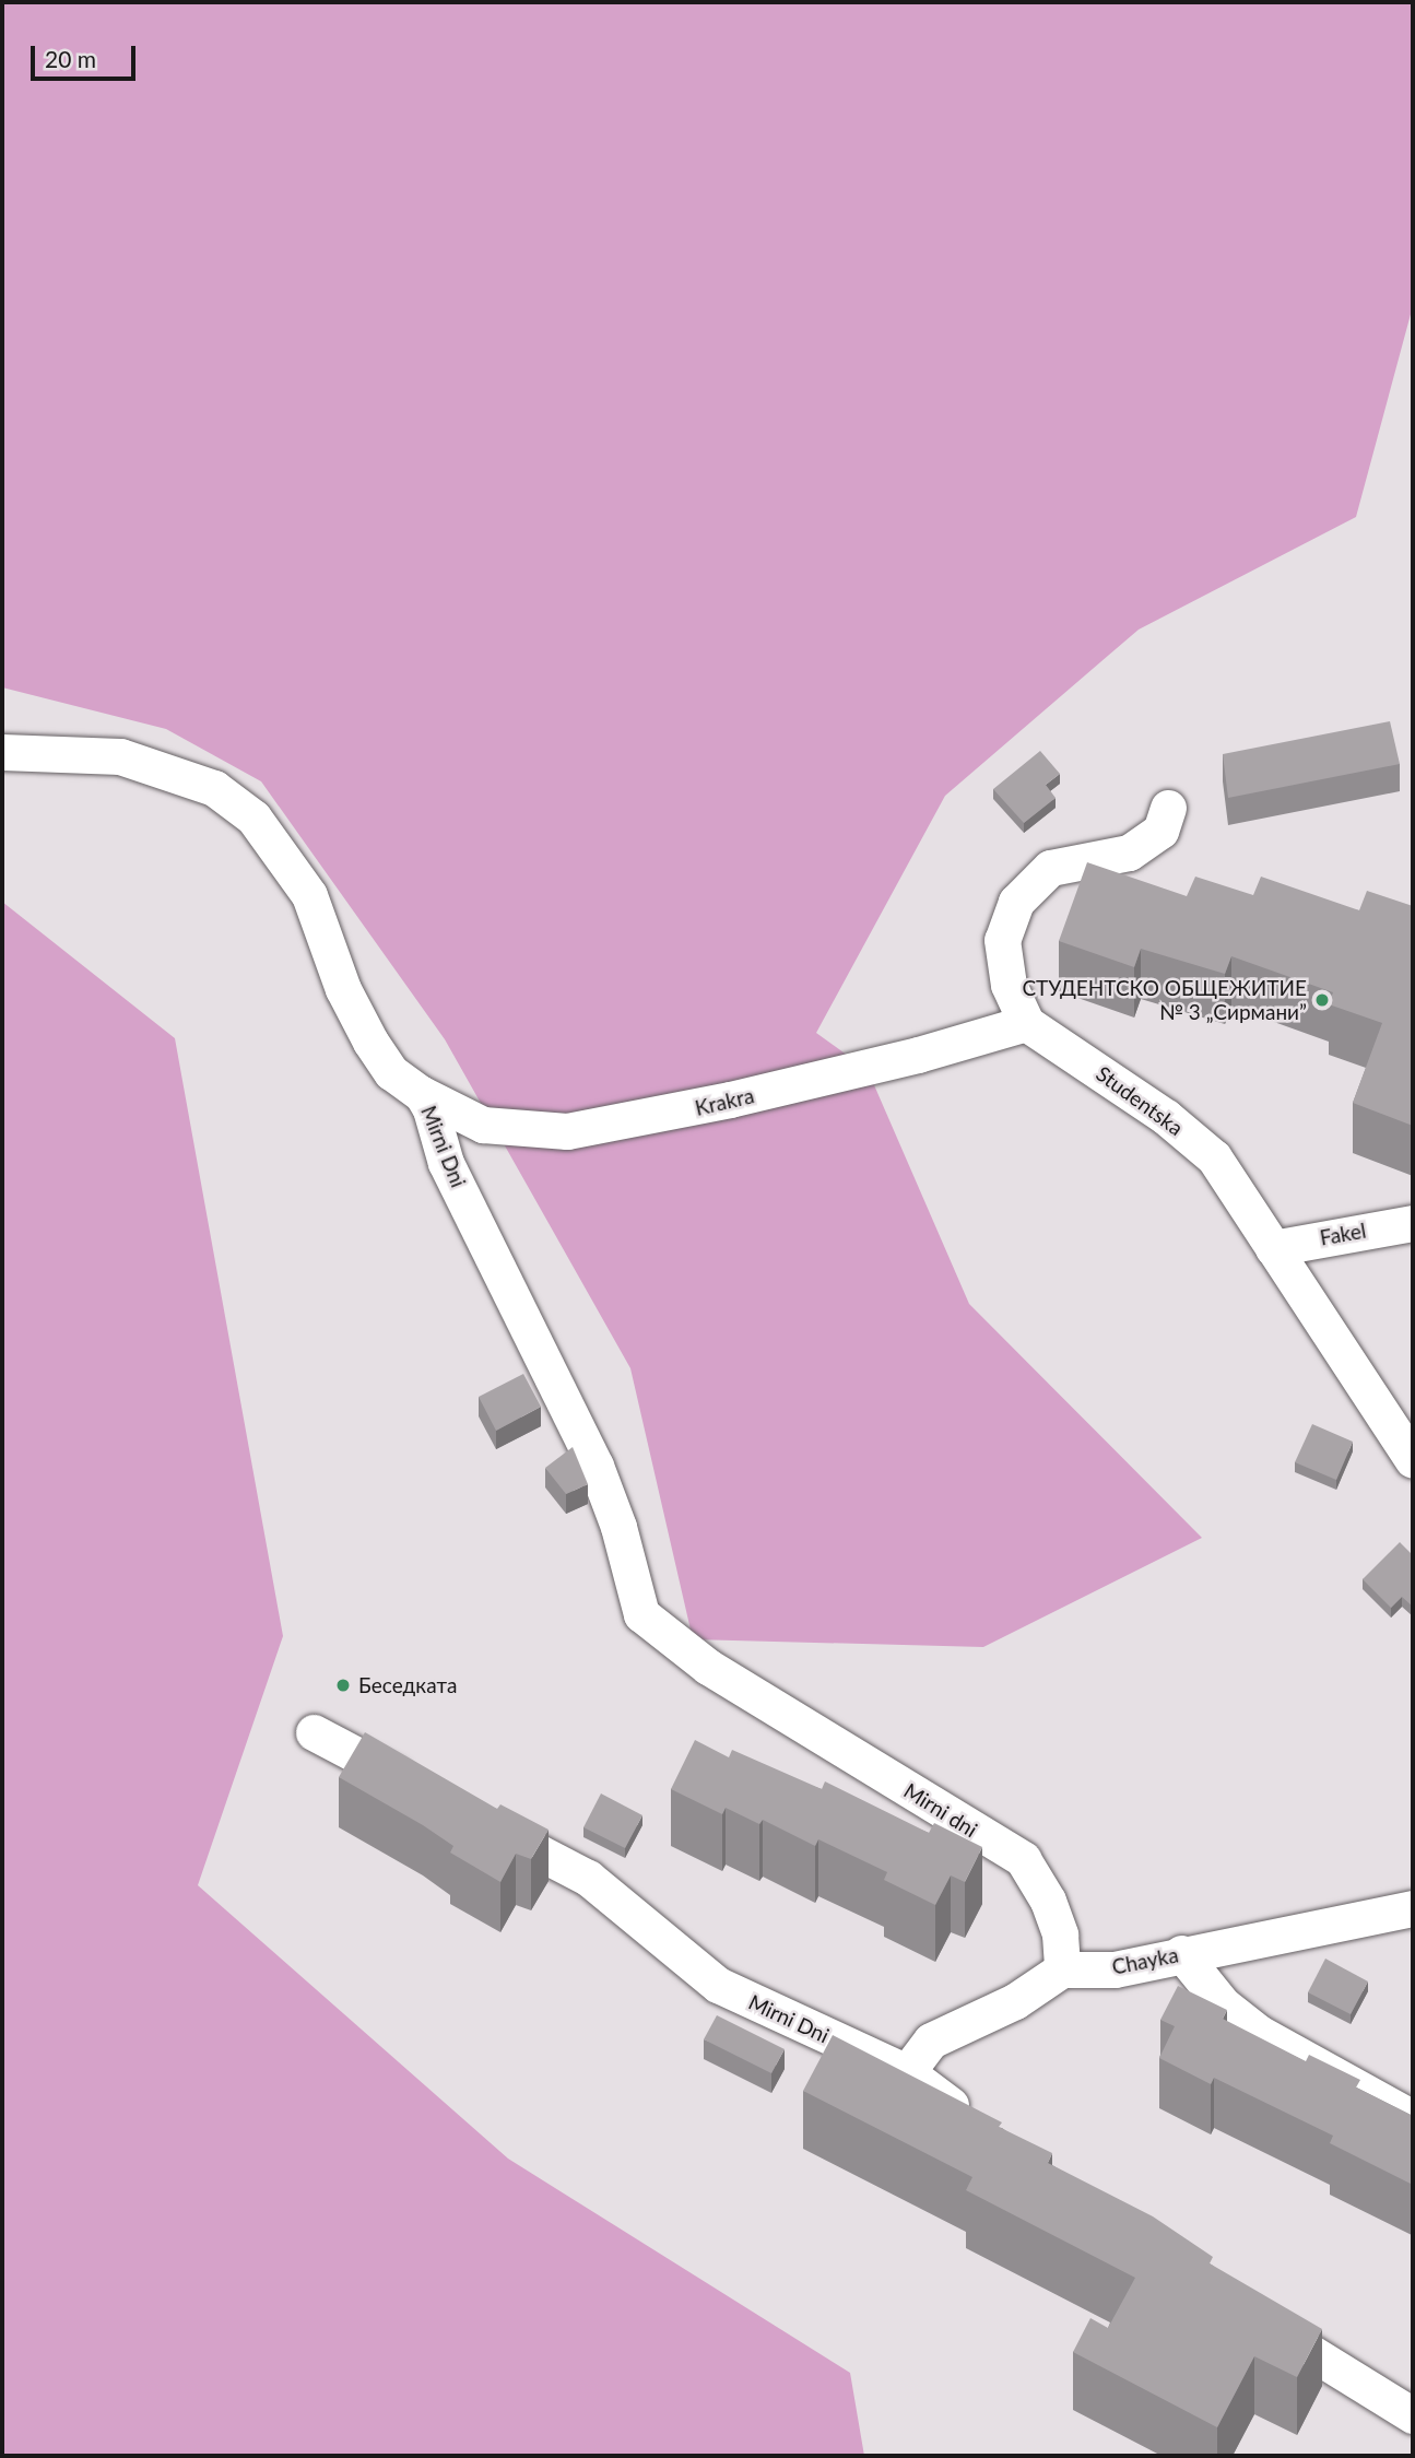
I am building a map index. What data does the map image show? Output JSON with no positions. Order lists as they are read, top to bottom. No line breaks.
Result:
{"streets":{"street":["Studentska","Krakra","Mirni Dni","Fakel","Chayka"]},"crossings":[["Studentska","Krakra"],["Studentska","Fakel"],["Krakra","Mirni Dni"],["Mirni Dni","Chayka"]],"places":["СТУДЕНТСКО ОБЩЕЖИТИЕ № 3 „Сирмани”","Беседката"],"scale_bar":"20 m"}
